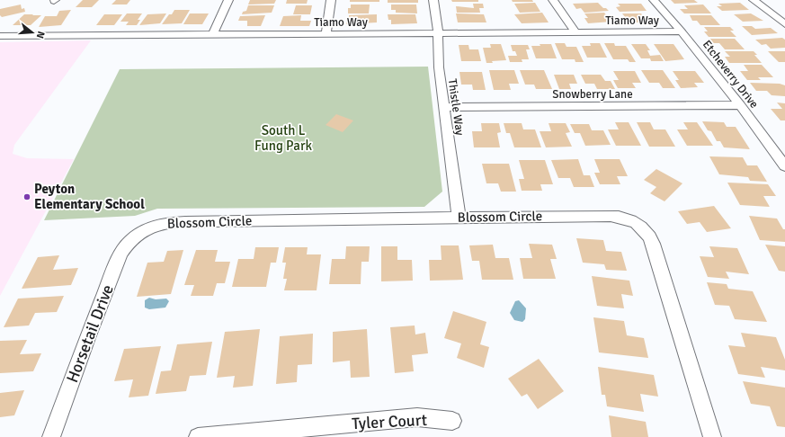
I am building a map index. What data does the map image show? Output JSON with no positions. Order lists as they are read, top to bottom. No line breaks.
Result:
{"streets":{"street":["Tiamo Way","Etcheverry Drive","Snowberry Lane","Thistle Way","Blossom Circle","Horsetail Drive","Tyler Court"]},"crossings":[["Tiamo Way","Etcheverry Drive"],["Tiamo Way","Thistle Way"],["Etcheverry Drive","Snowberry Lane"],["Snowberry Lane","Thistle Way"],["Thistle Way","Blossom Circle"],["Blossom Circle","Horsetail Drive"]],"parks":["South L Fung Park"],"places":["Peyton Elementary School"],"north":"right"}
